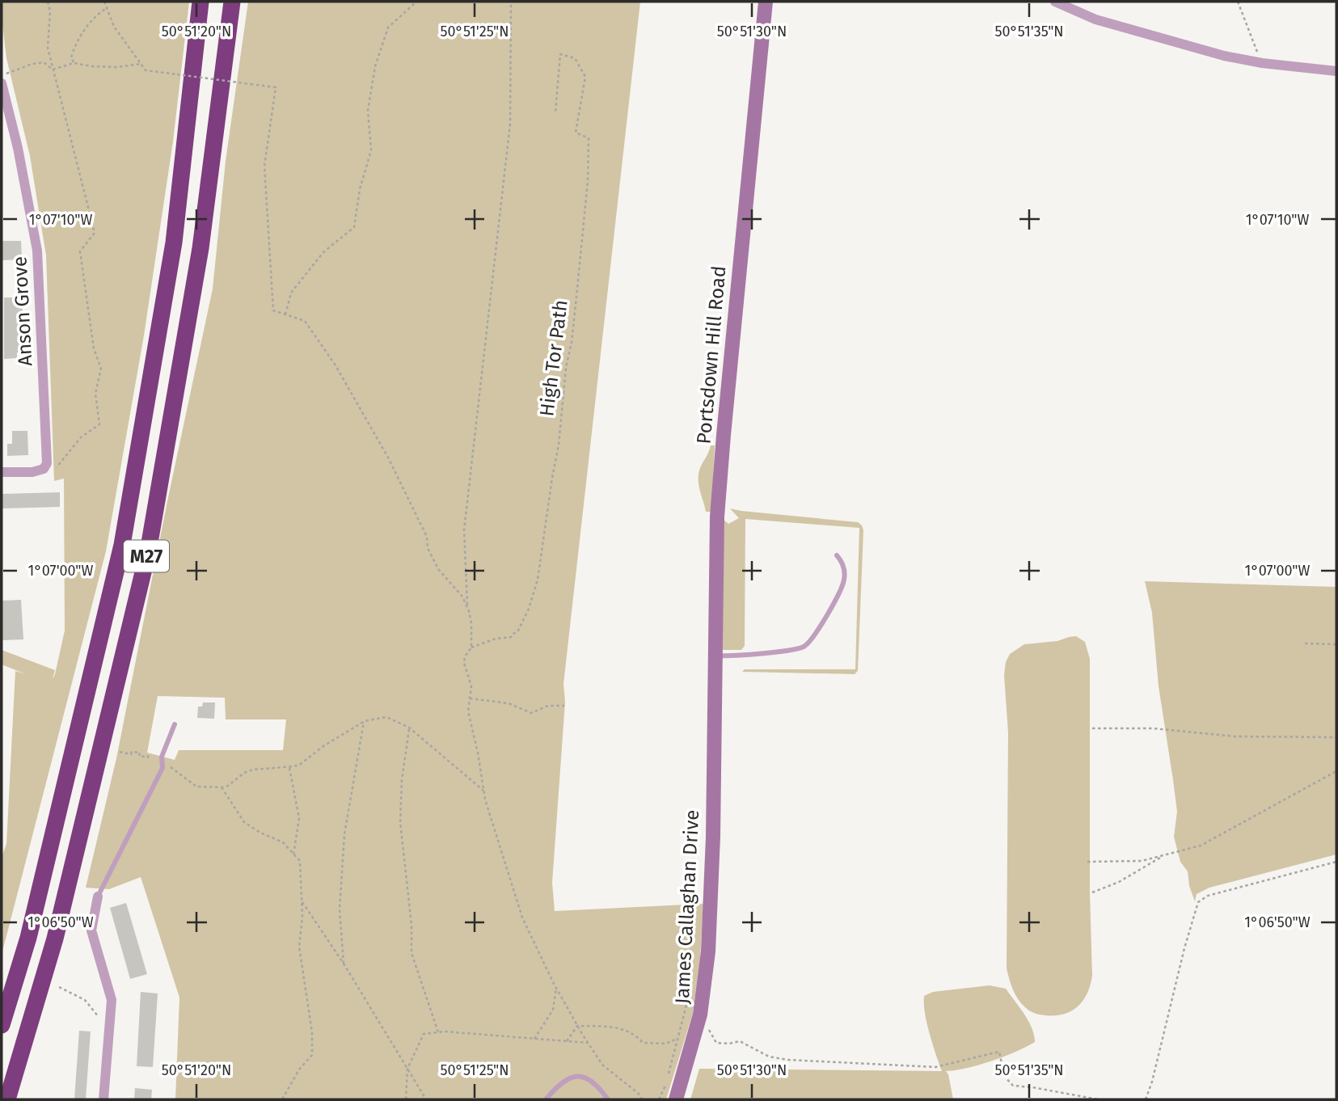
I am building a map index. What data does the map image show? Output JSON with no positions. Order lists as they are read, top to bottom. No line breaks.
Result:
{"streets":{"highway":["M27"],"street":["Anson Grove","Portsdown Hill Road","James Callaghan Drive"],"path":["High Tor Path"]},"crossings":[["Portsdown Hill Road","James Callaghan Drive"]],"coordinates":["50°51'20\"N","50°51'25\"N","50°51'30\"N","50°51'35\"N","1°07'10\"W","1°07'00\"W","1°06'50\"W"]}
